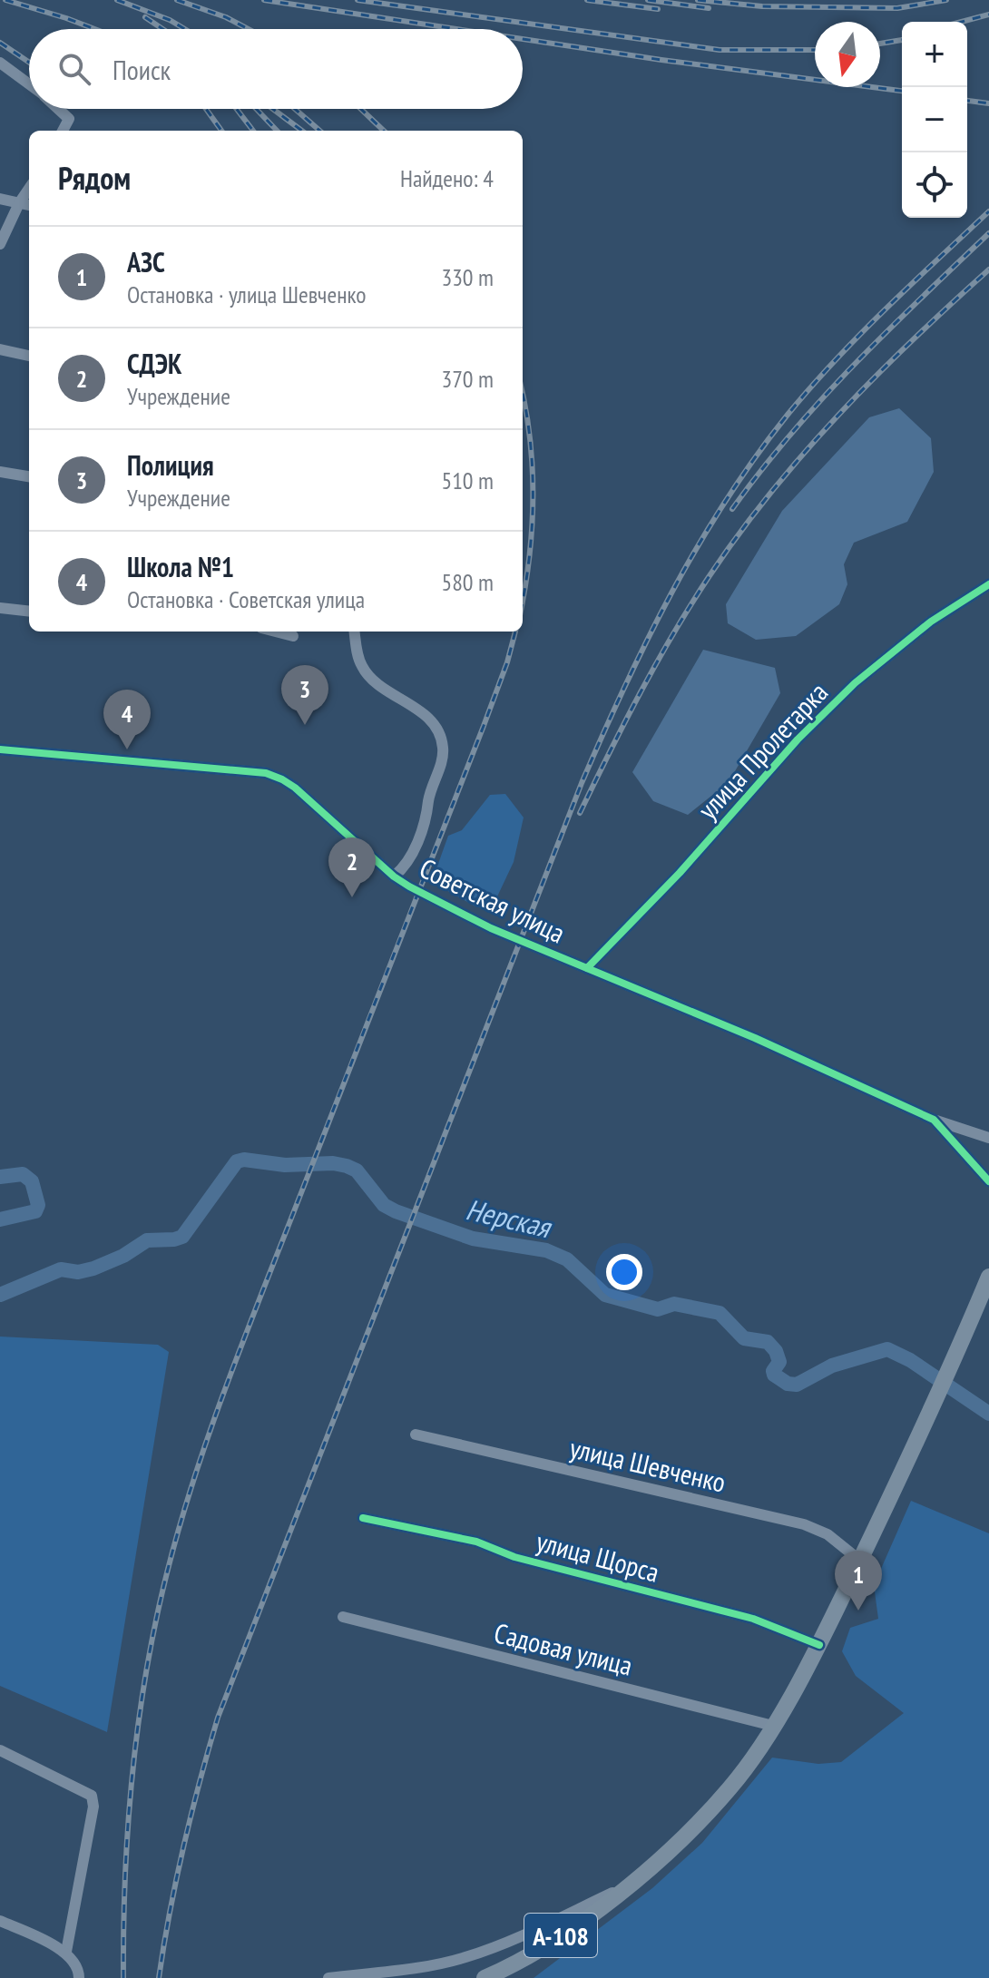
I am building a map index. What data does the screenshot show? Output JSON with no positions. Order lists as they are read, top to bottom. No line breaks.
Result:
{"streets":{"highway":["А-108"],"street":["улица Пролетарка","Советская улица","улица Шевченко","улица Щорса","Садовая улица"]},"crossings":[["улица Пролетарка","Советская улица"],["улица Шевченко","А-108"],["улица Щорса","А-108"],["Садовая улица","А-108"]],"water":["Нерская"],"north":"bottom","page":{"map_buttons":["+","−"],"search":"Поиск","heading":["Рядом","Найдено: 4"],"list":[{"mark":"1","name":"АЗС","note":"Остановка · улица Шевченко","value":"330 m"},{"mark":"2","name":"СДЭК","note":"Учреждение","value":"370 m"},{"mark":"3","name":"Полиция","note":"Учреждение","value":"510 m"},{"mark":"4","name":"Школа №1","note":"Остановка · Советская улица","value":"580 m"}],"pins":["3","4","2","1"]}}
